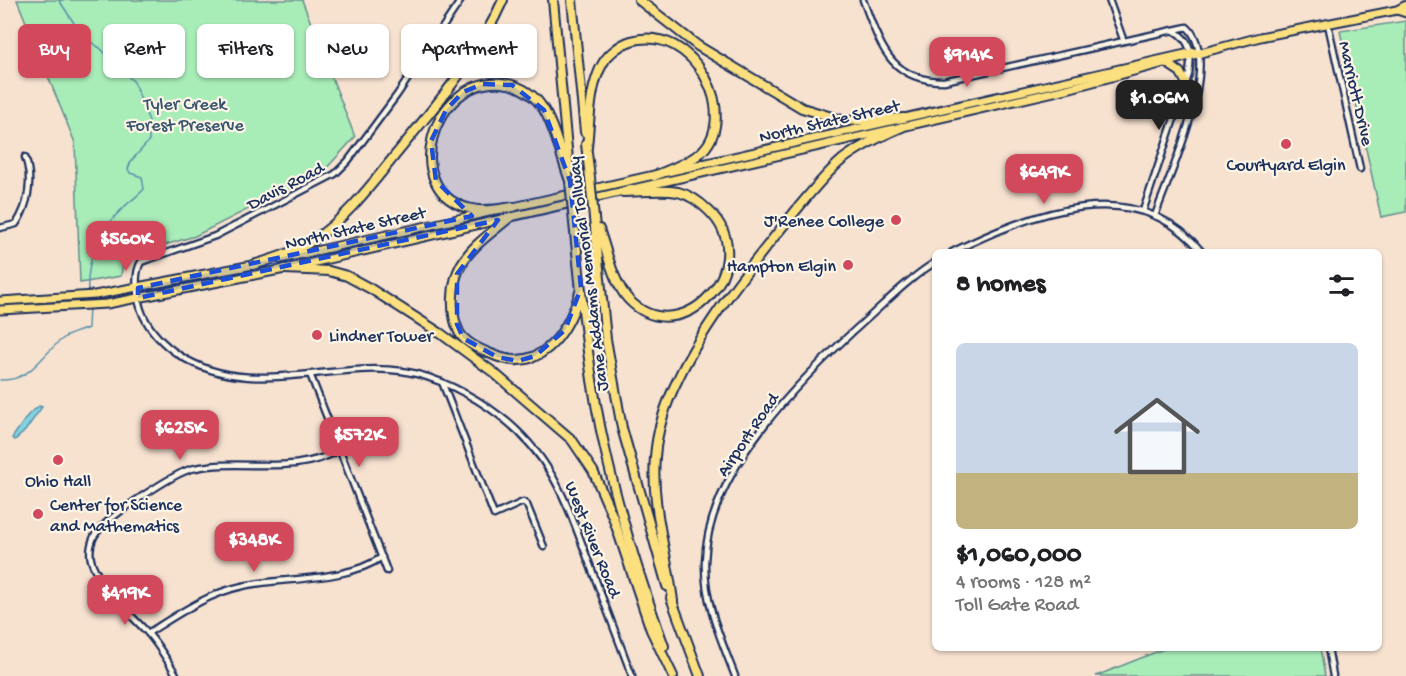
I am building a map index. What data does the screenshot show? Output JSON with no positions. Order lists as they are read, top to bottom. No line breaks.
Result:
{"streets":{"highway":["Jane Addams Memorial Tollway"],"main road":["North State Street"],"street":["Marriott Drive","Davis Road","Airport Road","West River Road"]},"crossings":[["North State Street","Davis Road"],["North State Street","West River Road"],["Davis Road","West River Road"]],"parks":["Tyler Creek Forest Preserve"],"places":["Courtyard Elgin","J'Renee College","Hampton Elgin","Lindner Tower","Ohio Hall","Center for Science and Mathematics"],"page":{"chip":["Buy","Rent","Filters","New","Apartment"],"price":["$914K","$1.06M","$649K","$560K","$625K","$572K","$348K","$419K"],"heading":"8 homes","list":[{"name":"$1,060,000","note":"4 rooms · 128 m² · Toll Gate Road"}]}}
